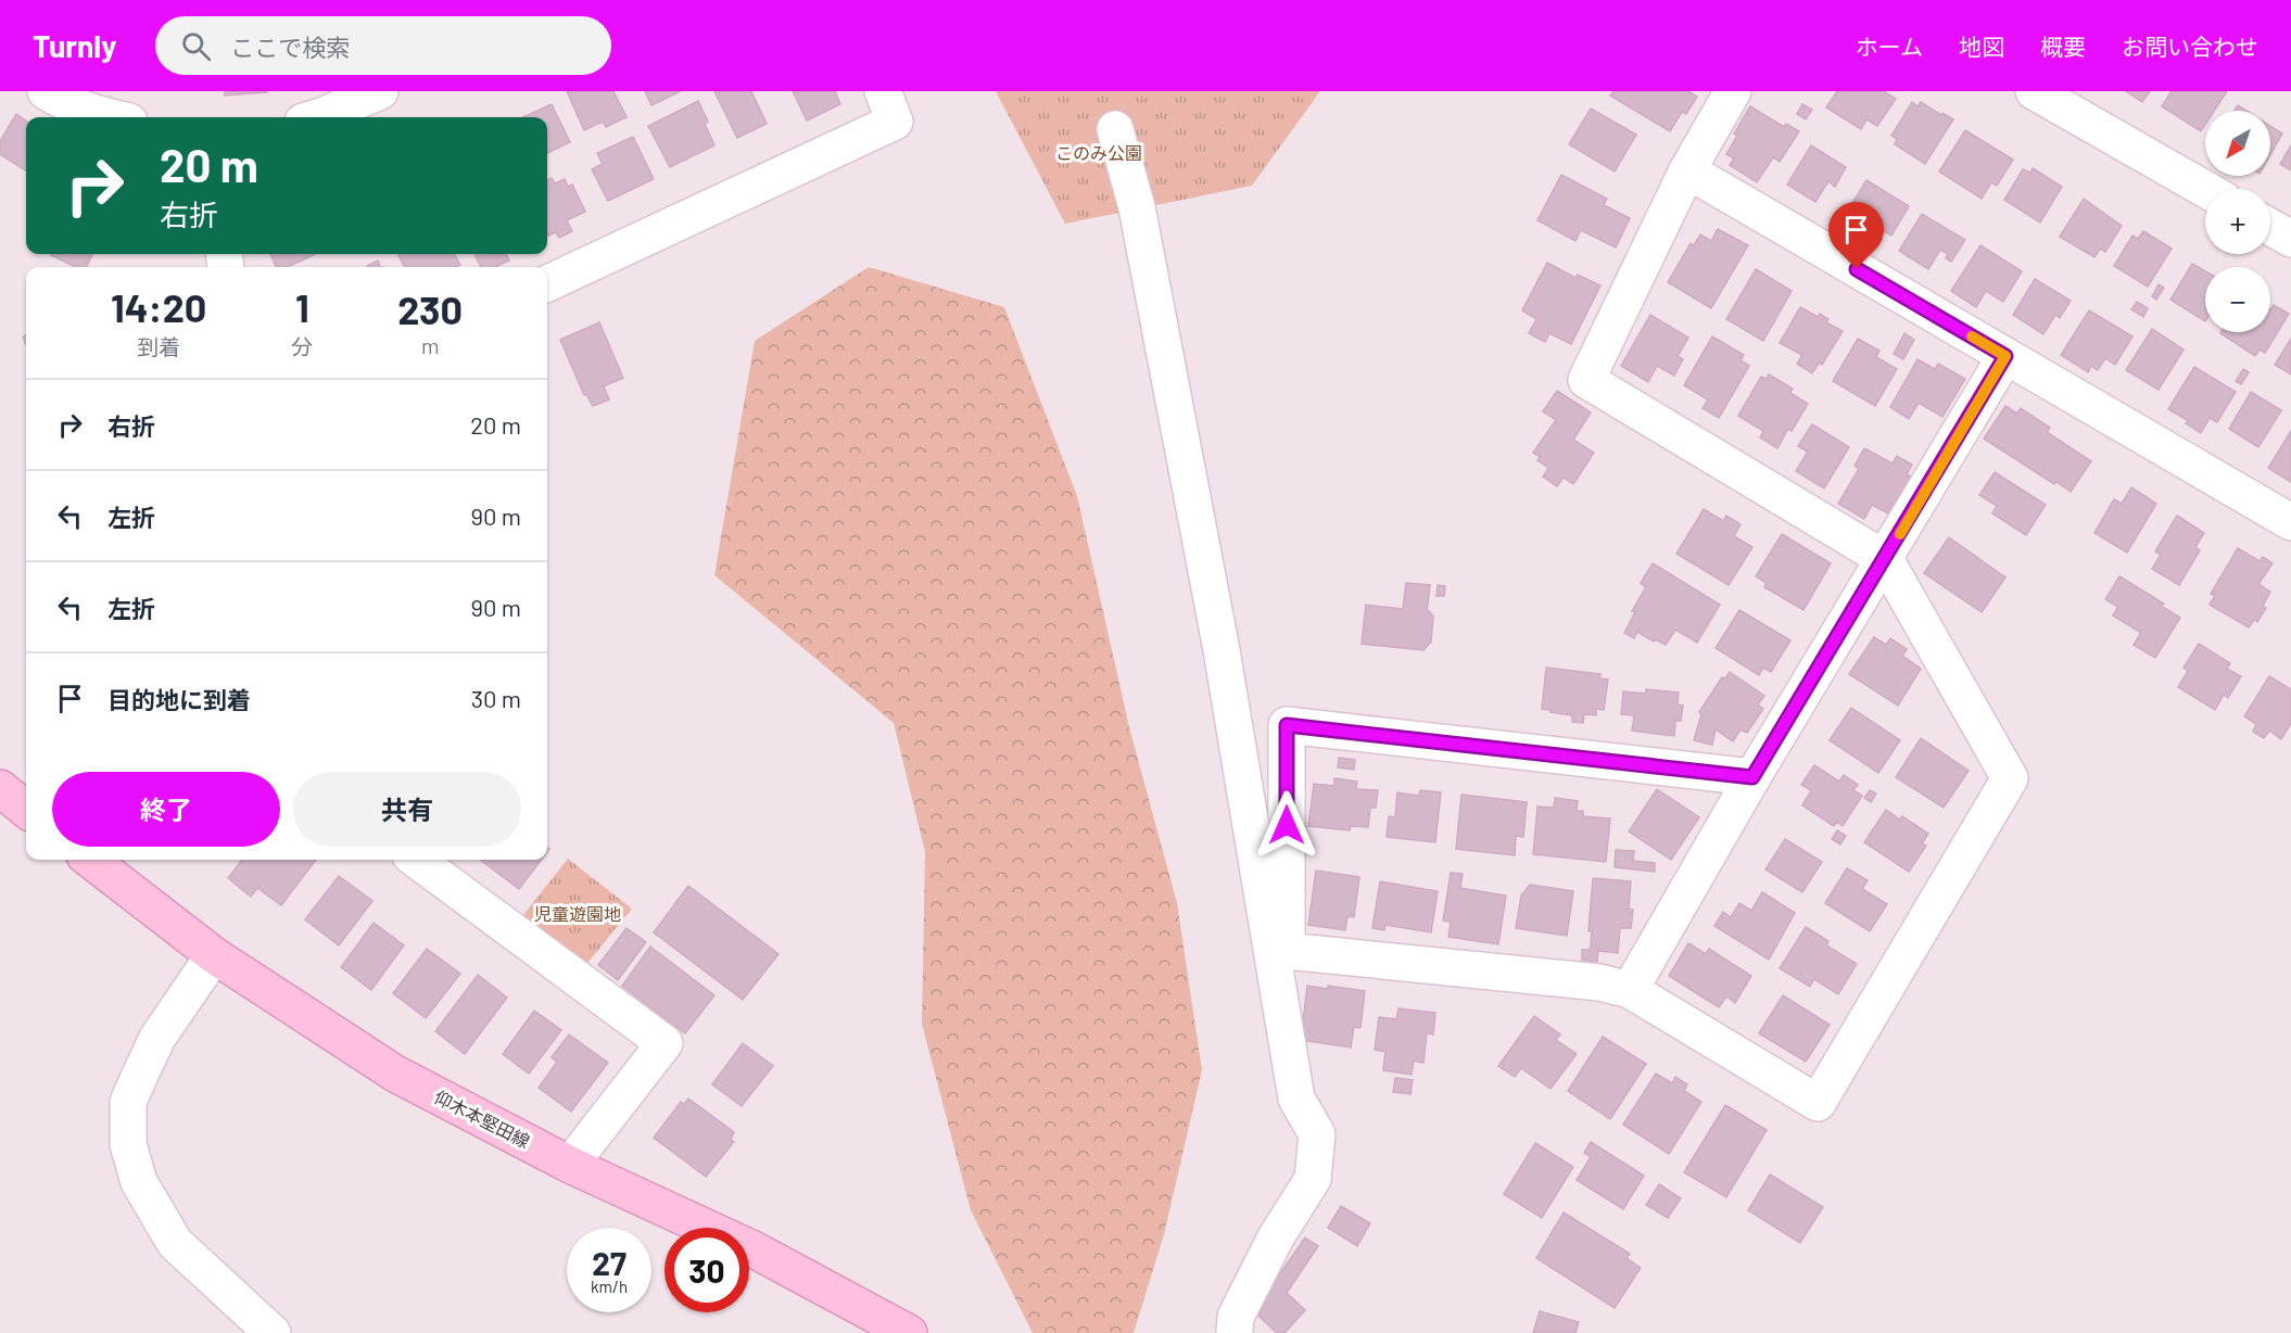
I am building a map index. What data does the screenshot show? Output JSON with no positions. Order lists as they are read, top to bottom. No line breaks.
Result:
{"streets":{"main road":["仰木本堅田線"]},"parks":["このみ公園","児童遊園地"],"north":"bottom left","page":{"header":"Turnly","search":"ここで検索","nav":["ホーム","地図","概要","お問い合わせ"],"map_buttons":["+","−"],"turn":["20 m","右折"],"eta":["14:20","到着","1","分","230","m"],"list":[{"name":"右折","value":"20 m"},{"name":"左折","value":"90 m"},{"name":"左折","value":"90 m"},{"name":"目的地に到着","value":"30 m"}],"buttons":["終了","共有"],"speed":"27 km/h","limit":"30"}}
